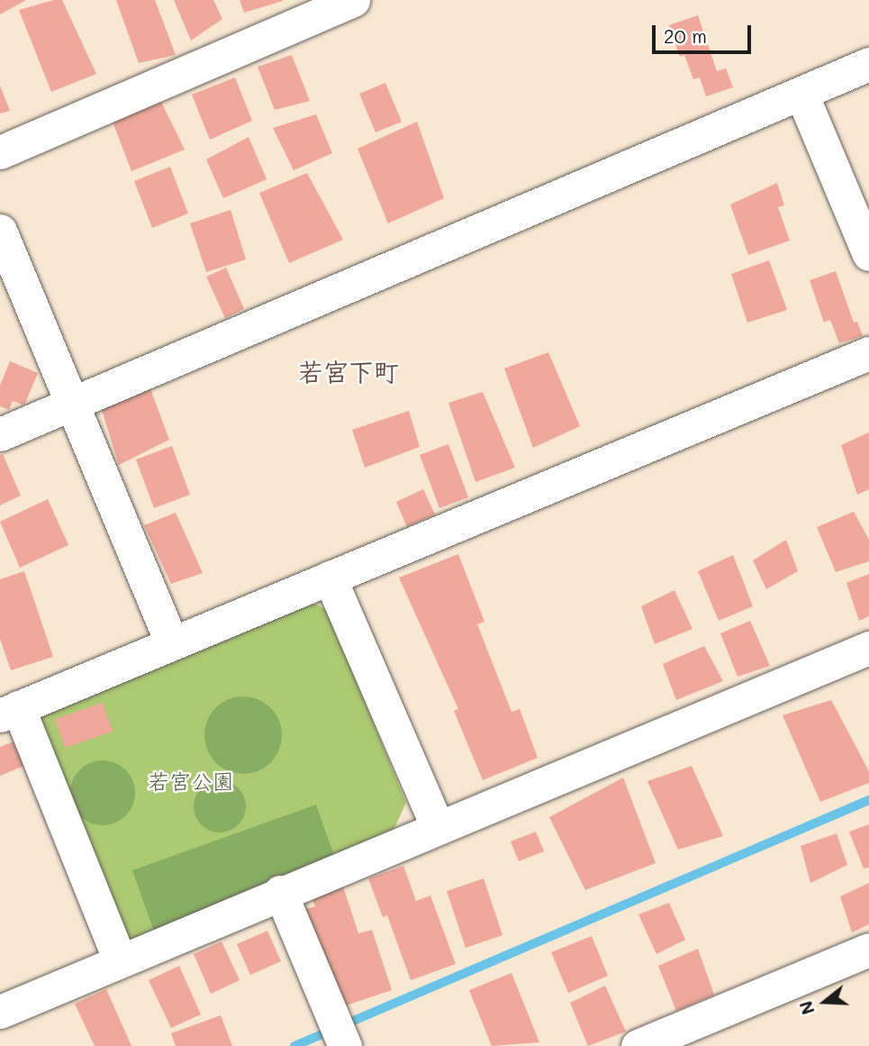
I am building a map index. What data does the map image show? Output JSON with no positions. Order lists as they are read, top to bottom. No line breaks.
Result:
{"districts":["若宮下町"],"parks":["若宮公園"],"scale_bar":"20 m","north":"left"}
